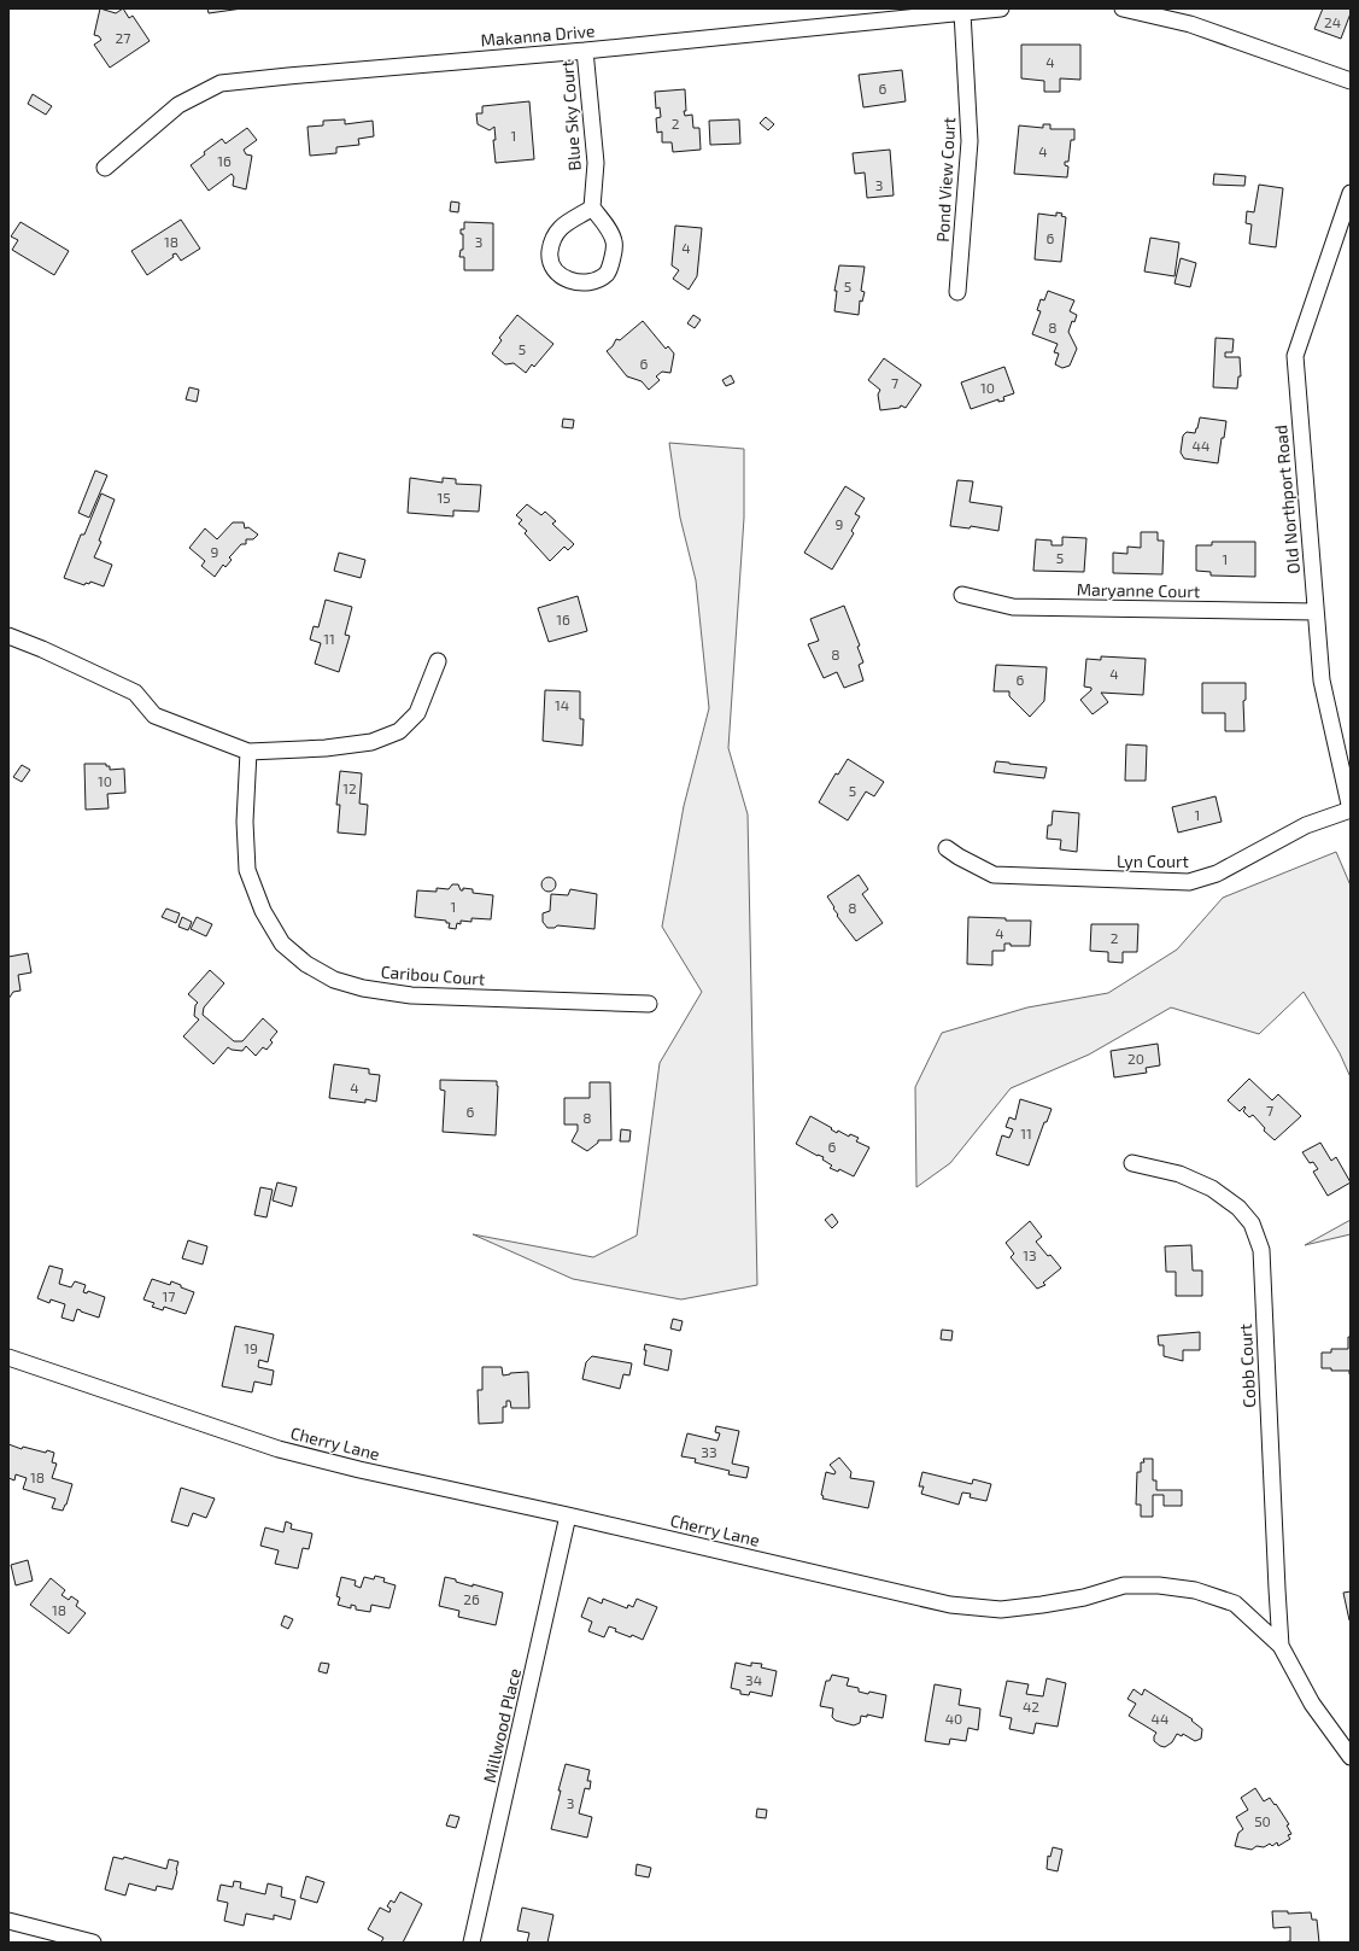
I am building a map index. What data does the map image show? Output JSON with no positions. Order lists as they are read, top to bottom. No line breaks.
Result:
{"streets":{"street":["Makanna Drive","Blue Sky Court","Pond View Court","Old Northport Road","Maryanne Court","Lyn Court","Caribou Court","Cobb Court","Cherry Lane","Millwood Place"]},"crossings":[["Makanna Drive","Blue Sky Court"],["Makanna Drive","Pond View Court"],["Old Northport Road","Maryanne Court"],["Old Northport Road","Lyn Court"],["Cobb Court","Cherry Lane"],["Cherry Lane","Millwood Place"]],"house_numbers":["24","27","4","6","2","1","4","16","3","6","18","3","4","5","8","5","6","7","10","44","15","9","9","5","1","16","11","8","4","6","14","10","12","5","1","1","8","4","2","20","4","7","6","8","11","6","13","17","19","33","18","26","18","34","42","40","44","3","50"]}
